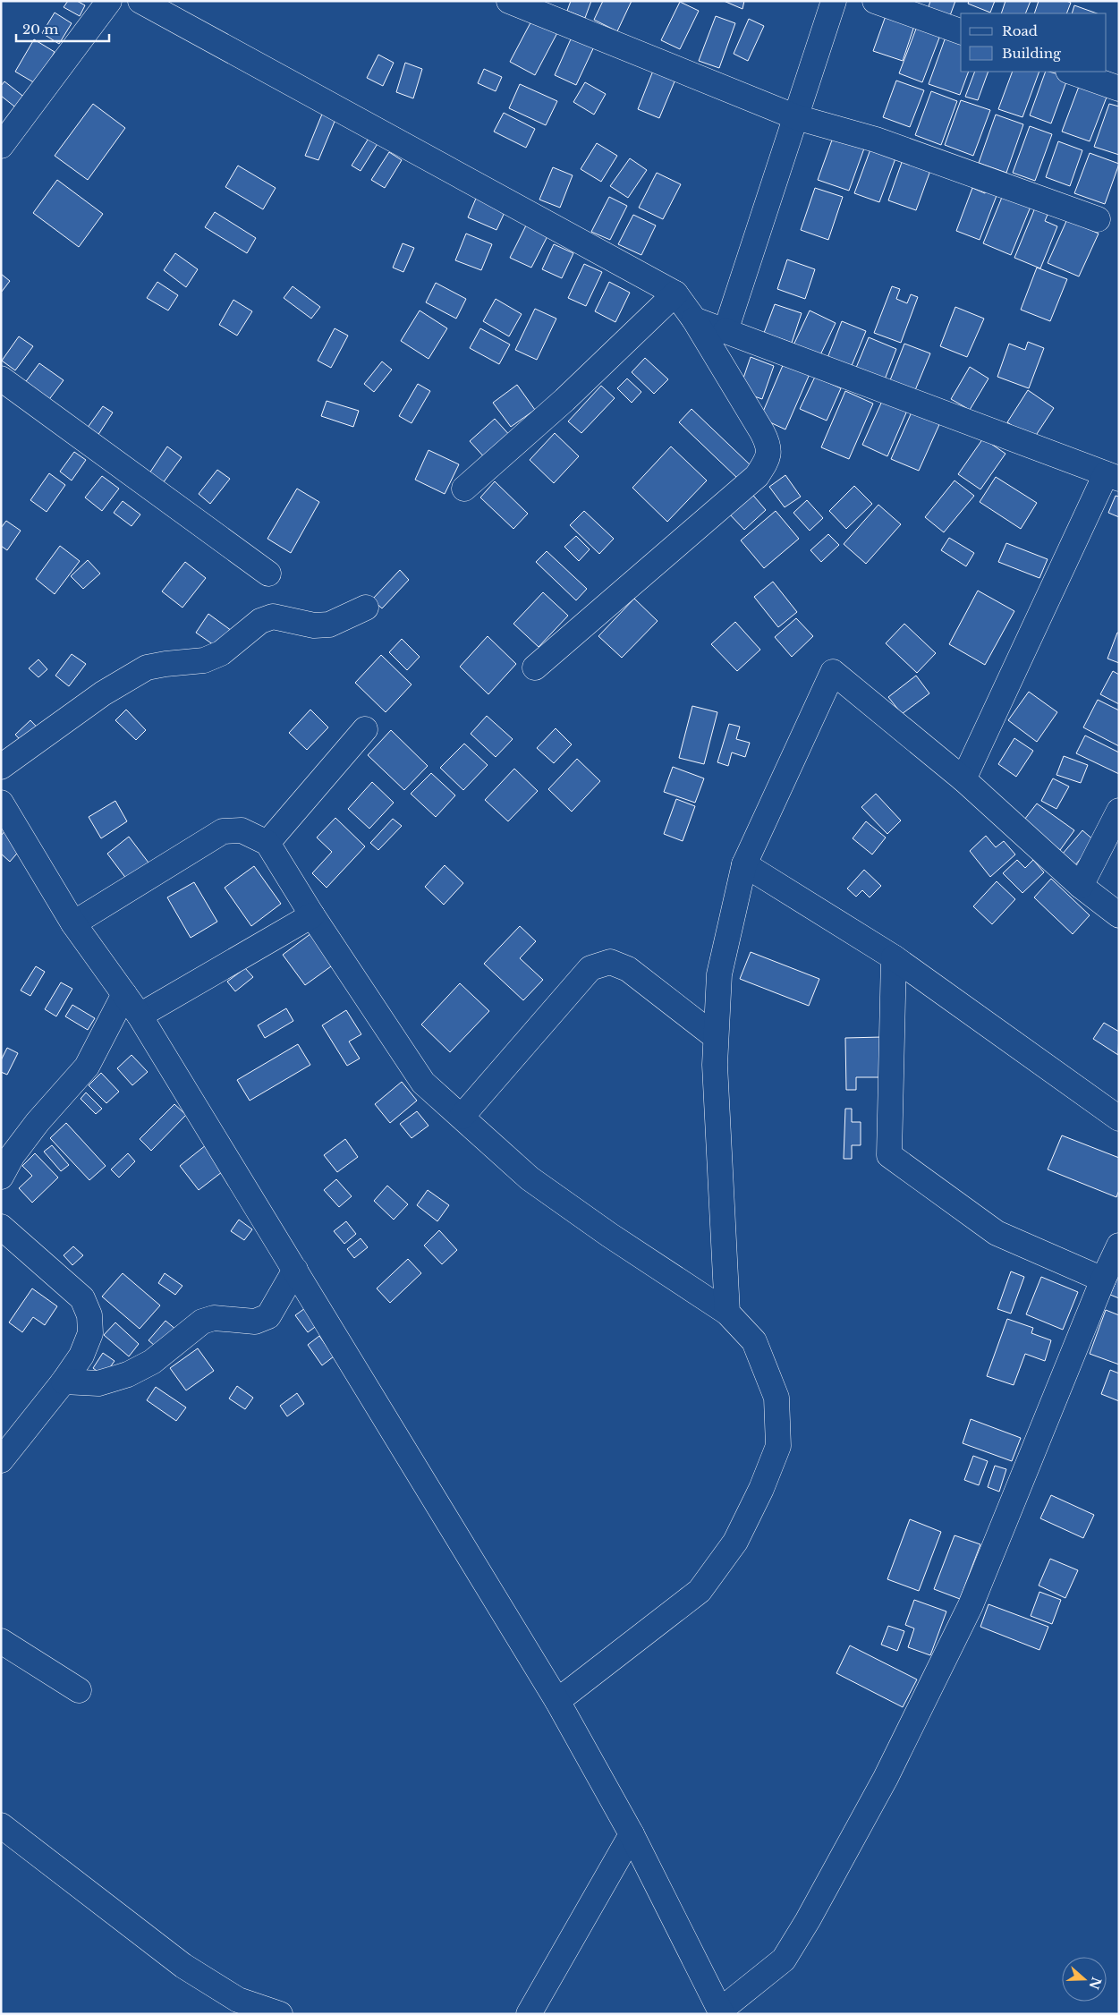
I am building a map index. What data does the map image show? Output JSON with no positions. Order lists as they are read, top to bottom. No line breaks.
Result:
{"legend":["Road","Building"],"scale_bar":"20 m","north":"right"}
